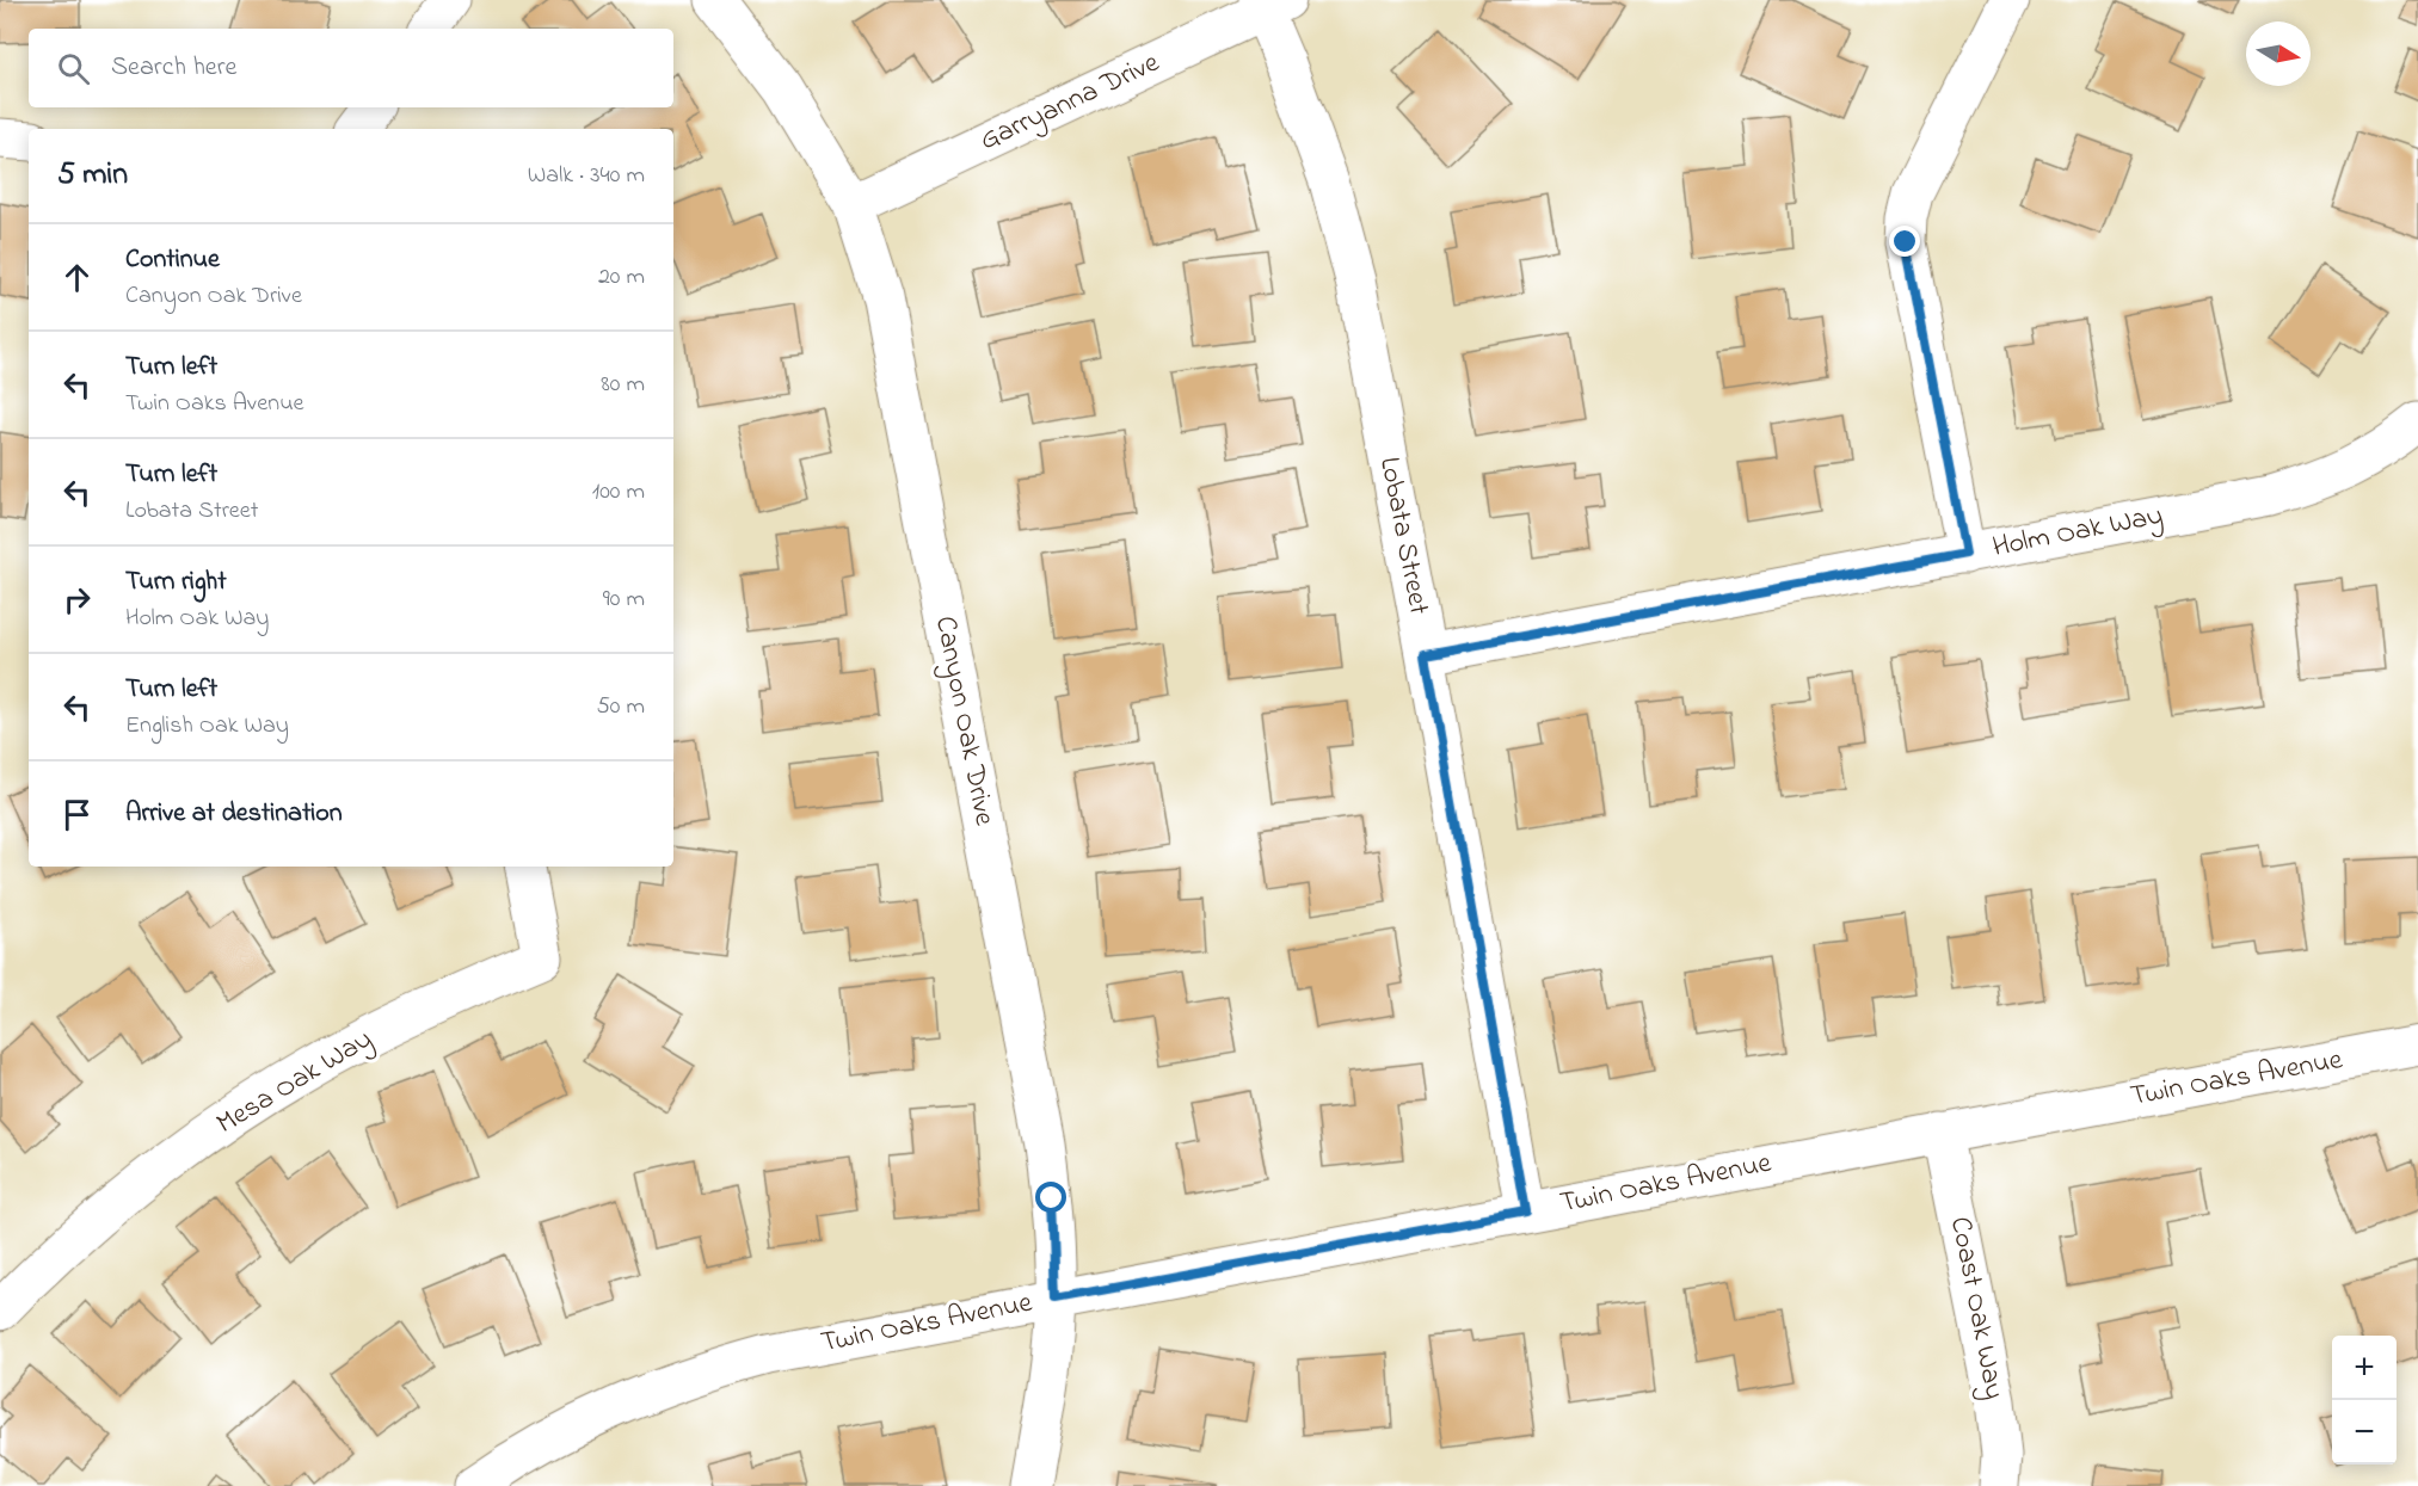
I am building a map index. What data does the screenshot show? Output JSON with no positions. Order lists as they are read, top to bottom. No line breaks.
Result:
{"streets":{"street":["Garryanna Drive","Holm Oak Way","Lobata Street","Canyon Oak Drive","Twin Oaks Avenue","Mesa Oak Way","Coast Oak Way"]},"crossings":[["Garryanna Drive","Lobata Street"],["Garryanna Drive","Canyon Oak Drive"],["Holm Oak Way","Lobata Street"],["Lobata Street","Twin Oaks Avenue"],["Canyon Oak Drive","Twin Oaks Avenue"],["Twin Oaks Avenue","Coast Oak Way"]],"north":"right","page":{"search":"Search here","heading":["5 min","Walk · 340 m"],"list":[["Continue","Canyon Oak Drive","20 m"],["Turn left","Twin Oaks Avenue","80 m"],["Turn left","Lobata Street","100 m"],["Turn right","Holm Oak Way","90 m"],["Turn left","English Oak Way","50 m"],"Arrive at destination"],"map_buttons":["+","−"]}}
